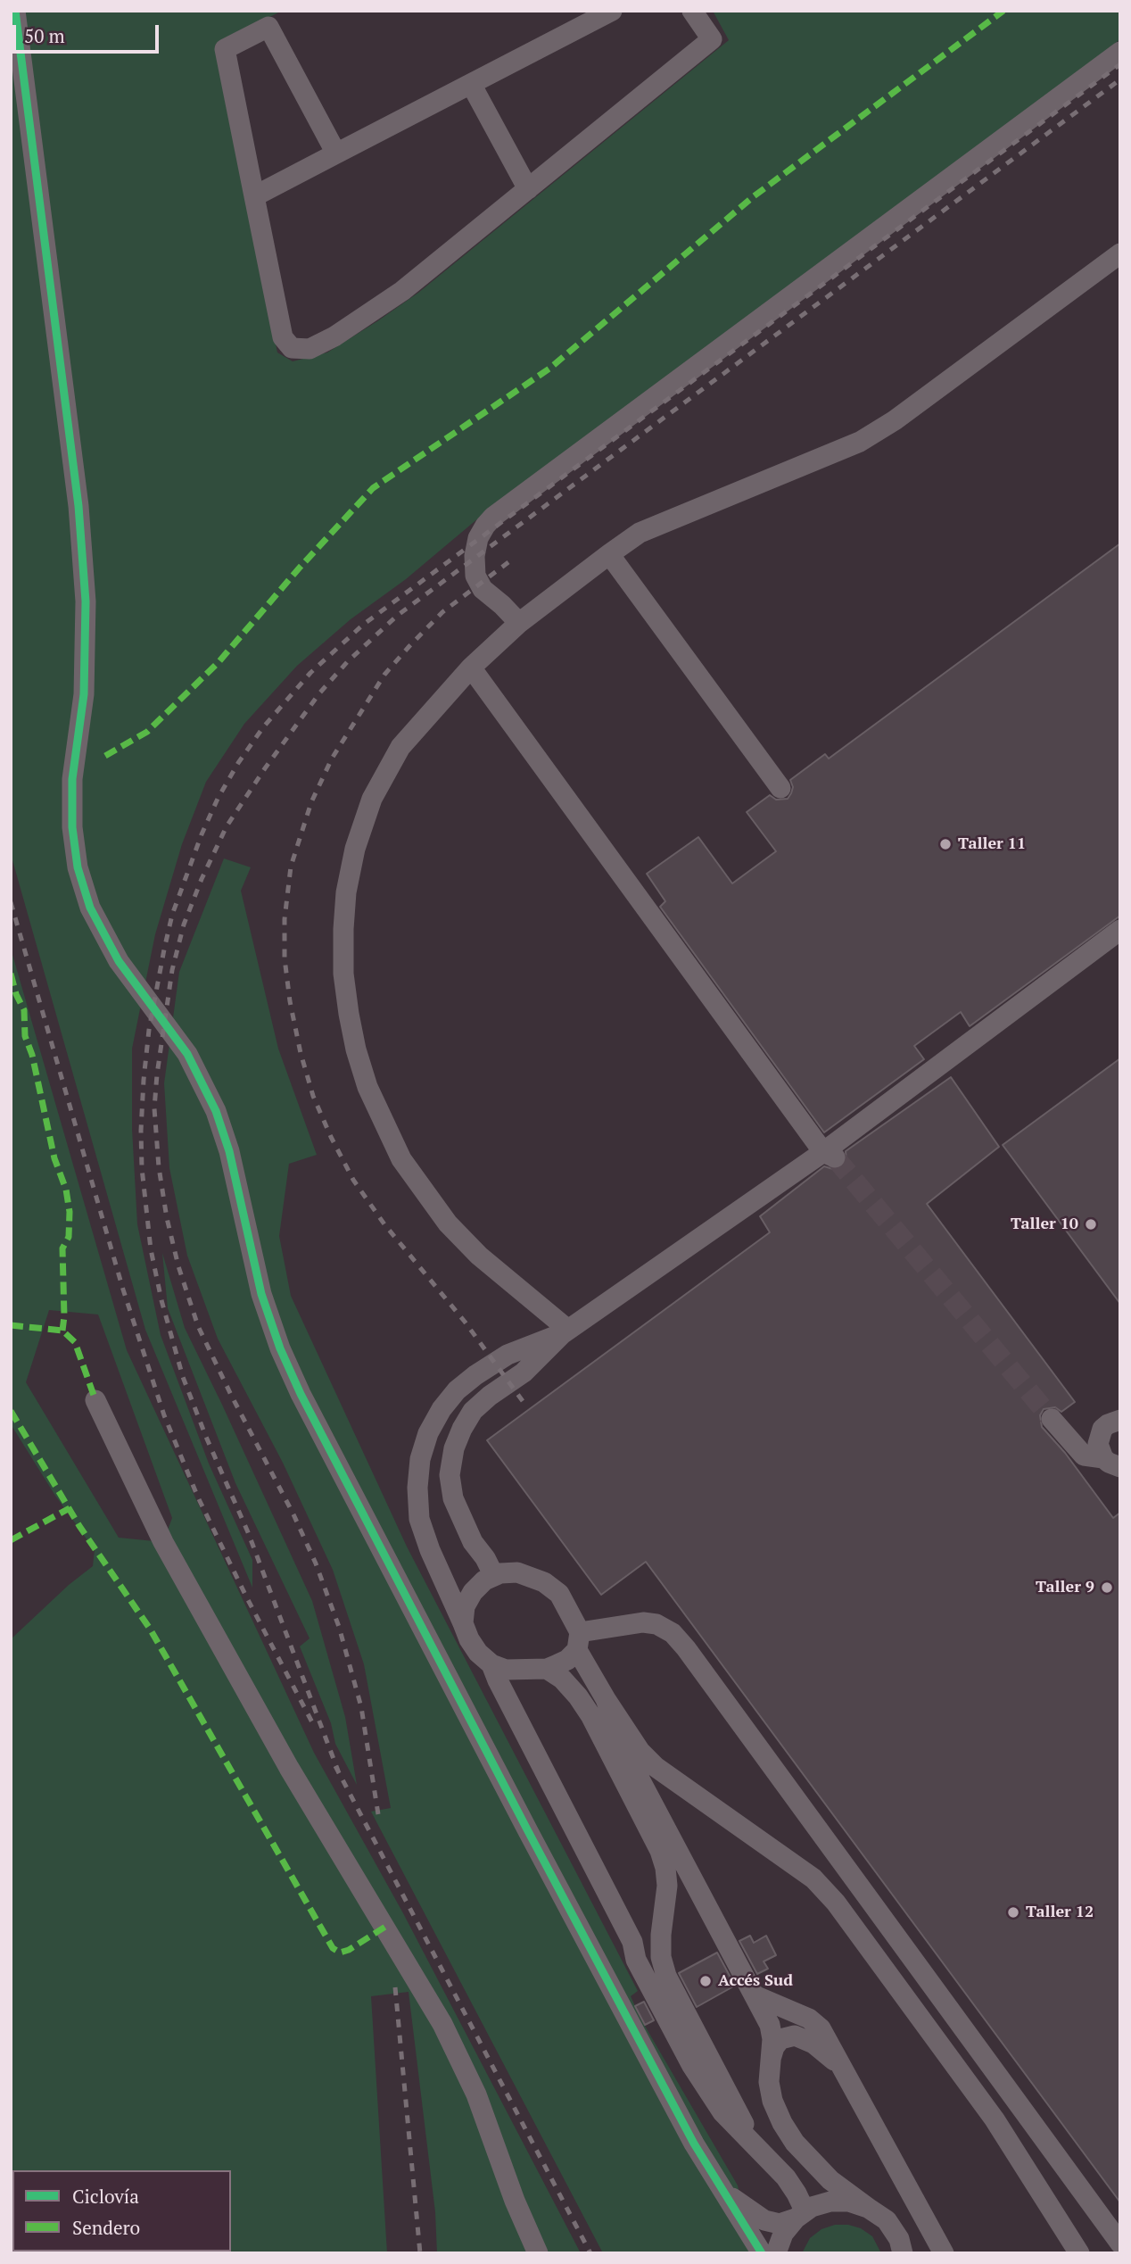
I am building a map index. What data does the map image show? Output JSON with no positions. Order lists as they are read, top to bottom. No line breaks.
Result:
{"places":["Taller 11","Taller 10","Taller 9","Taller 12","Accés Sud"],"legend":["Ciclovía","Sendero"],"scale_bar":"50 m"}
